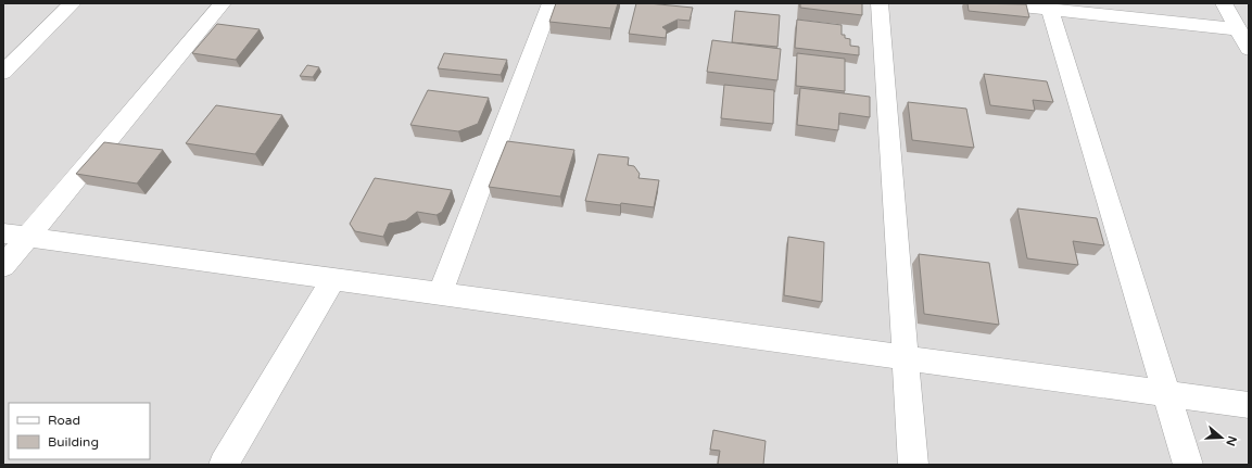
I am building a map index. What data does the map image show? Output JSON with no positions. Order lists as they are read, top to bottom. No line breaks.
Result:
{"legend":["Road","Building"],"north":"right"}
